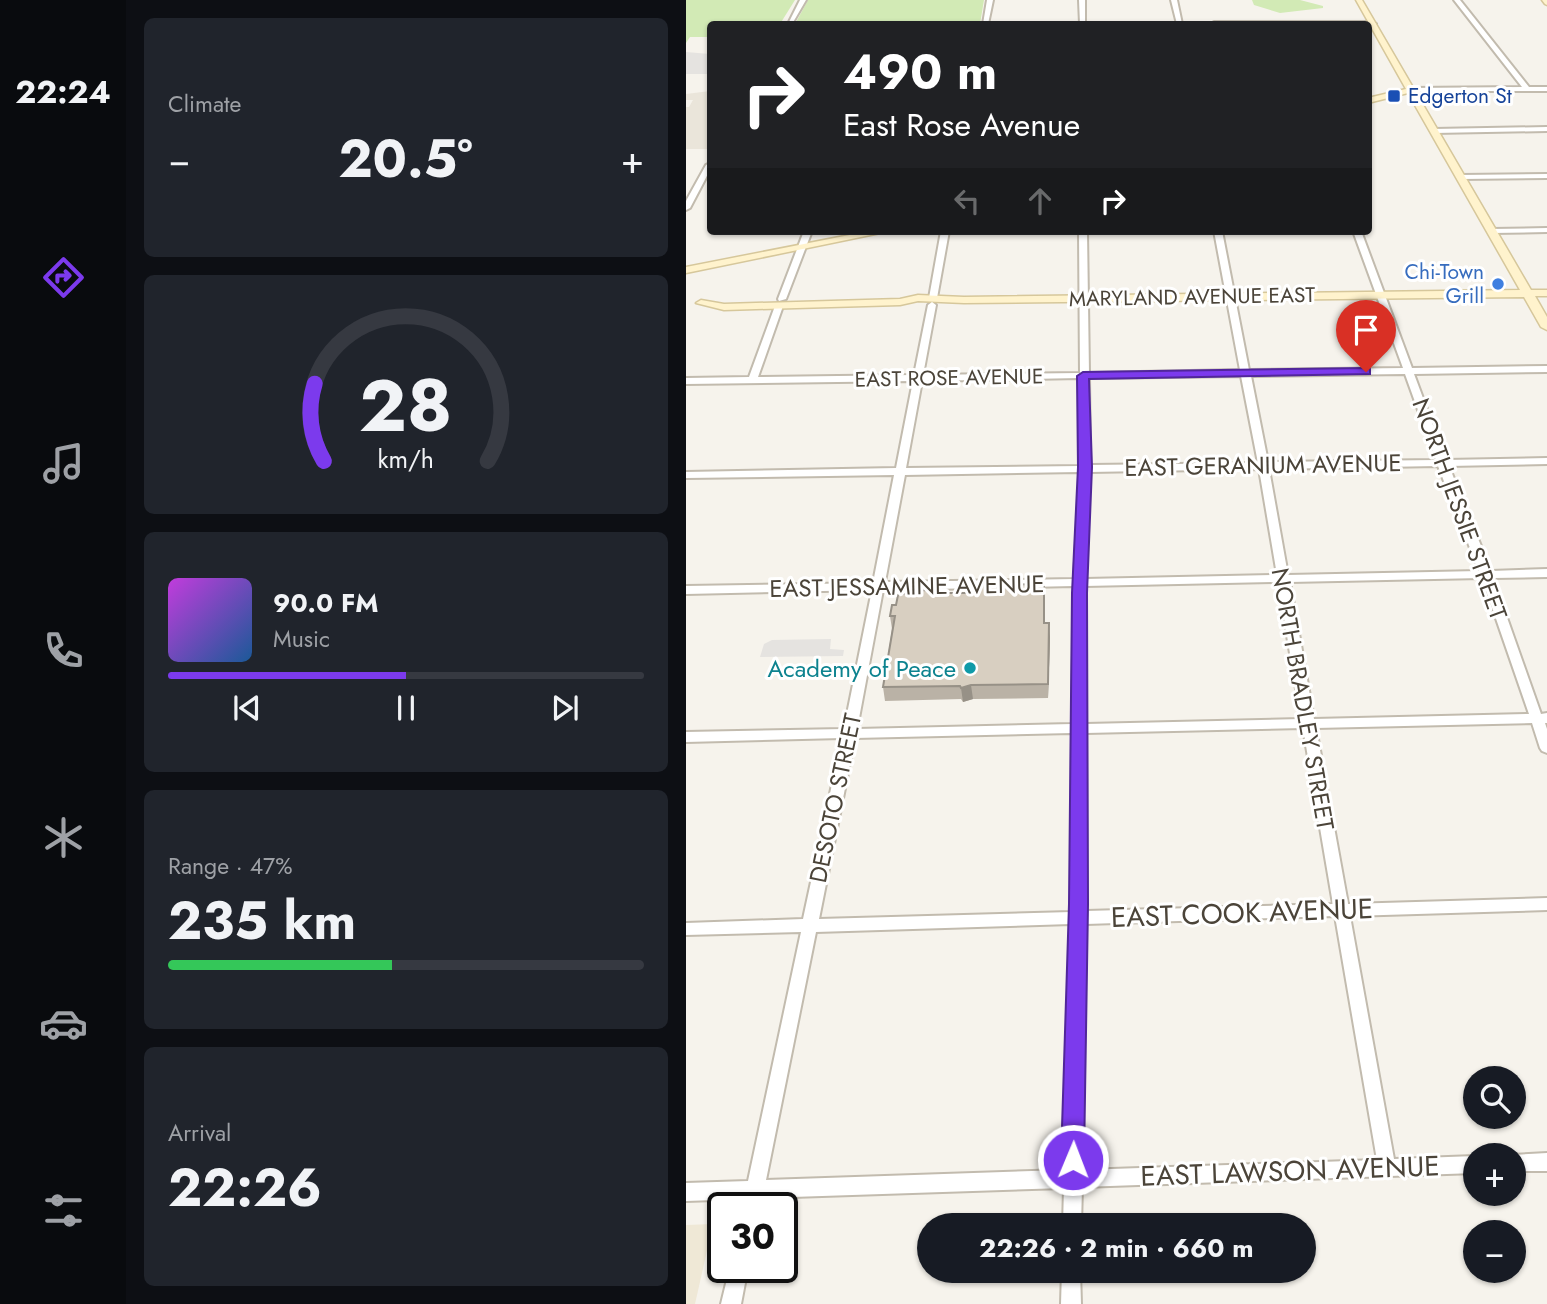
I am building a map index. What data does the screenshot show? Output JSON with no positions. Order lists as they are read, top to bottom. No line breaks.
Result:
{"streets":{"street":["MARYLAND AVENUE EAST","EAST ROSE AVENUE","EAST GERANIUM AVENUE","NORTH JESSIE STREET","EAST JESSAMINE AVENUE","NORTH BRADLEY STREET","DESOTO STREET","EAST COOK AVENUE","EAST LAWSON AVENUE"]},"crossings":[["MARYLAND AVENUE EAST","NORTH JESSIE STREET"],["MARYLAND AVENUE EAST","NORTH BRADLEY STREET"],["MARYLAND AVENUE EAST","DESOTO STREET"],["EAST ROSE AVENUE","NORTH JESSIE STREET"],["EAST ROSE AVENUE","NORTH BRADLEY STREET"],["EAST ROSE AVENUE","DESOTO STREET"],["EAST GERANIUM AVENUE","NORTH JESSIE STREET"],["EAST GERANIUM AVENUE","NORTH BRADLEY STREET"],["EAST GERANIUM AVENUE","DESOTO STREET"],["NORTH JESSIE STREET","EAST JESSAMINE AVENUE"],["EAST JESSAMINE AVENUE","NORTH BRADLEY STREET"],["EAST JESSAMINE AVENUE","DESOTO STREET"],["NORTH BRADLEY STREET","EAST COOK AVENUE"],["NORTH BRADLEY STREET","EAST LAWSON AVENUE"],["DESOTO STREET","EAST COOK AVENUE"]],"places":{"transit":["Edgerton St"],"other":["Chi-Town Grill","Academy of Peace"]},"page":{"tabs":"22:24","tile":["Climate",["Range · 47%","235 km"],["Arrival","22:26"]],"turn":["490 m","East Rose Avenue"],"heat":["−","20.5°","+"],"song":["90.0 FM","Music"],"map_buttons":["+","−"],"limit":"30","trip":"22:26 · 2 min · 660 m","gauge":["28","km/h"]}}
